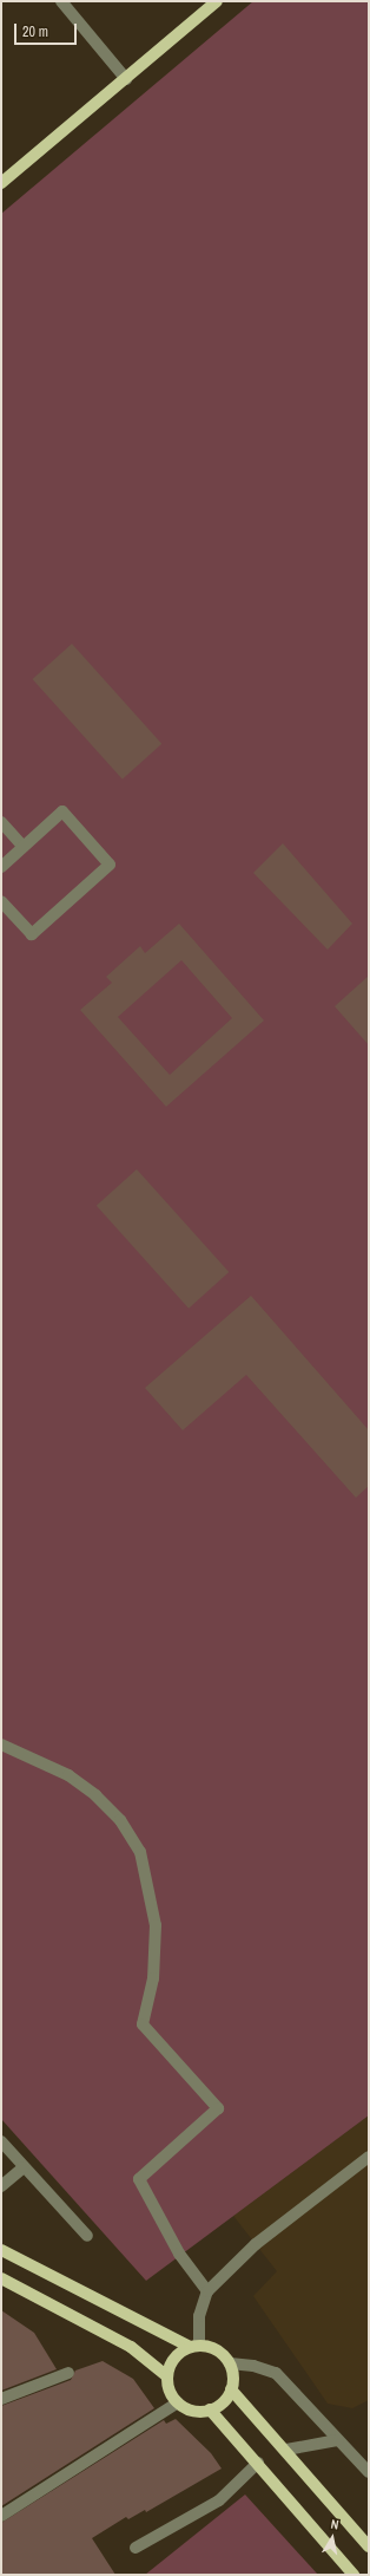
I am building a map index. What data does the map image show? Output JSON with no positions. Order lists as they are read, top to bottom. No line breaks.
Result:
{"scale_bar":"20 m","north":"top"}
